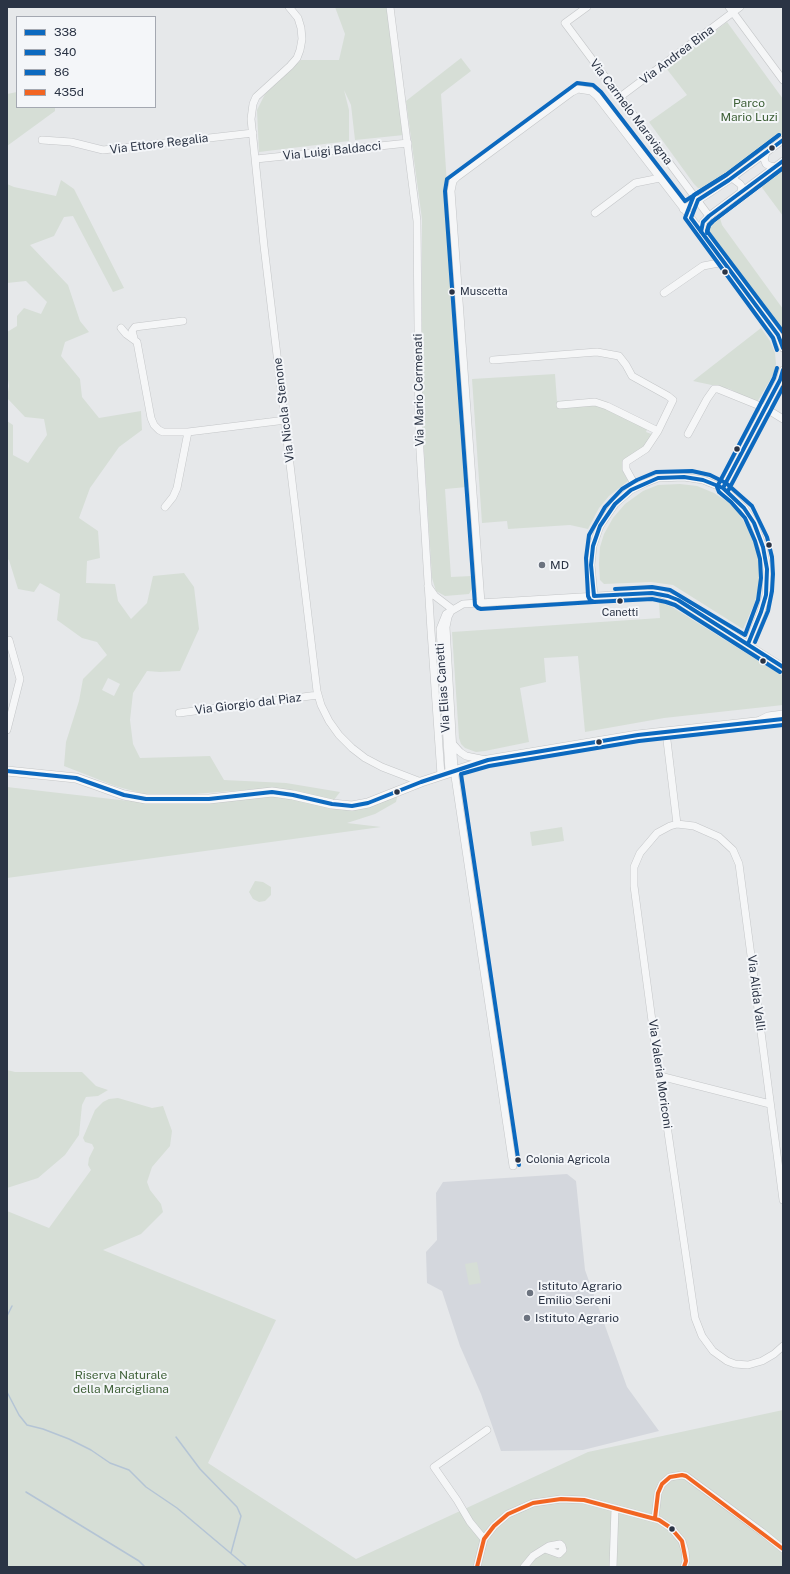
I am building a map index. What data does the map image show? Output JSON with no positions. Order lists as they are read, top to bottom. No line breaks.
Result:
{"streets":{"street":["Via Andrea Bina","Via Carmelo Maravigna","Via Ettore Regalia","Via Luigi Baldacci","Via Mario Cermenati","Via Nicola Stenone","Via Elias Canetti","Via Giorgio dal Piaz","Via Alida Valli","Via Valeria Moriconi"]},"crossings":[["Via Andrea Bina","Via Carmelo Maravigna"],["Via Ettore Regalia","Via Nicola Stenone"],["Via Luigi Baldacci","Via Mario Cermenati"],["Via Luigi Baldacci","Via Nicola Stenone"],["Via Mario Cermenati","Via Elias Canetti"],["Via Nicola Stenone","Via Giorgio dal Piaz"],["Via Alida Valli","Via Valeria Moriconi"]],"parks":["Parco Mario Luzi","Riserva Naturale della Marcigliana"],"places":["Muscetta","MD","Canetti","Colonia Agricola","Istituto Agrario Emilio Sereni","Istituto Agrario"],"lines":["transit line 86","transit line 340","transit line 338","transit line 435d"],"legend":["338","340","86","435d"]}
